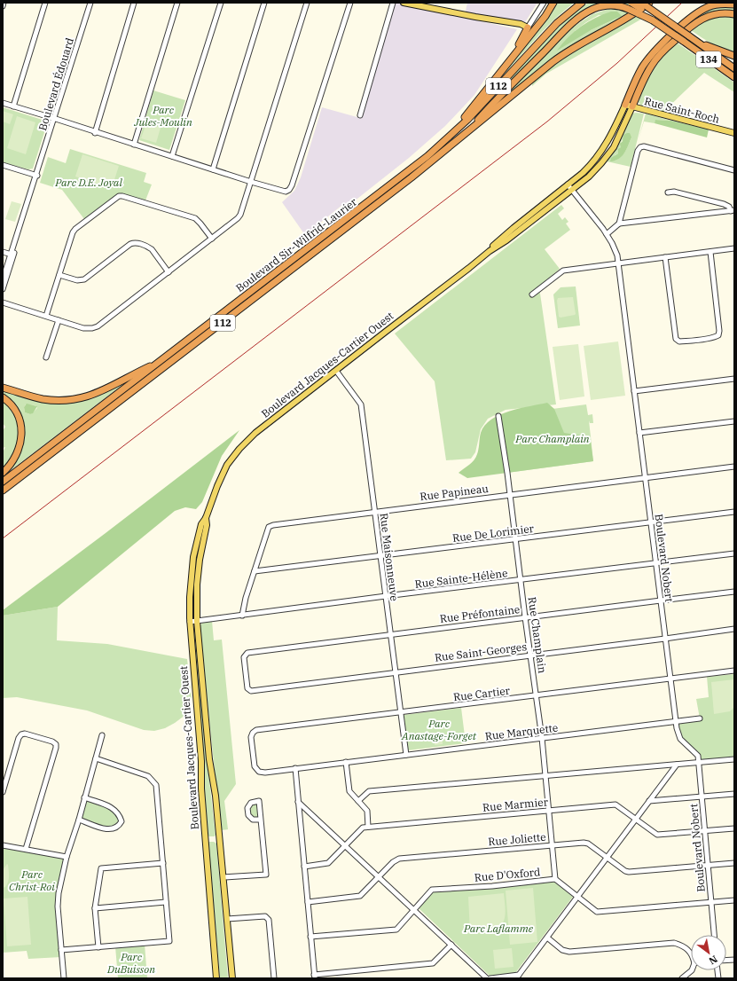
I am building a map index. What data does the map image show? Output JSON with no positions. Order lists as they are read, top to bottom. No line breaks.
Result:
{"streets":{"highway":["134","112","Boulevard Sir-Wilfrid-Laurier"],"main road":["Rue Saint-Roch","Boulevard Jacques-Cartier Ouest"],"street":["Boulevard Édouard","Rue Papineau","Rue De Lorimier","Rue Maisonneuve","Boulevard Nobert","Rue Sainte-Hélène","Rue Préfontaine","Rue Champlain","Rue Saint-Georges","Rue Cartier","Rue Marquette","Rue Marmier","Rue Joliette","Rue D'Oxford"]},"crossings":[["Rue Saint-Roch","Boulevard Jacques-Cartier Ouest"],["Boulevard Jacques-Cartier Ouest","Rue Maisonneuve"],["Boulevard Jacques-Cartier Ouest","Boulevard Nobert"],["Boulevard Jacques-Cartier Ouest","Rue Sainte-Hélène"],["Rue Papineau","Rue De Lorimier"],["Rue Papineau","Rue Maisonneuve"],["Rue Papineau","Boulevard Nobert"],["Rue Papineau","Rue Sainte-Hélène"],["Rue Papineau","Rue Champlain"],["Rue De Lorimier","Rue Maisonneuve"],["Rue De Lorimier","Boulevard Nobert"],["Rue De Lorimier","Rue Champlain"],["Rue Maisonneuve","Rue Sainte-Hélène"],["Rue Maisonneuve","Rue Préfontaine"],["Rue Maisonneuve","Rue Saint-Georges"],["Rue Maisonneuve","Rue Cartier"],["Rue Maisonneuve","Rue Marquette"],["Boulevard Nobert","Rue Sainte-Hélène"],["Boulevard Nobert","Rue Préfontaine"],["Boulevard Nobert","Rue Saint-Georges"],["Boulevard Nobert","Rue Cartier"],["Boulevard Nobert","Rue Marquette"],["Boulevard Nobert","Rue Marmier"],["Boulevard Nobert","Rue Joliette"],["Boulevard Nobert","Rue D'Oxford"],["Rue Sainte-Hélène","Rue Champlain"],["Rue Préfontaine","Rue Champlain"],["Rue Préfontaine","Rue Saint-Georges"],["Rue Champlain","Rue Saint-Georges"],["Rue Champlain","Rue Cartier"],["Rue Champlain","Rue Marquette"],["Rue Champlain","Rue Marmier"],["Rue Champlain","Rue Joliette"],["Rue Champlain","Rue D'Oxford"],["Rue Cartier","Rue Marquette"]],"parks":["Parc Jules-Moulin","Parc D.E. Joyal","Parc Champlain","Parc Anastage-Forget","Parc Christ-Roi","Parc Laflamme","Parc DuBuisson"],"north":"bottom right"}
